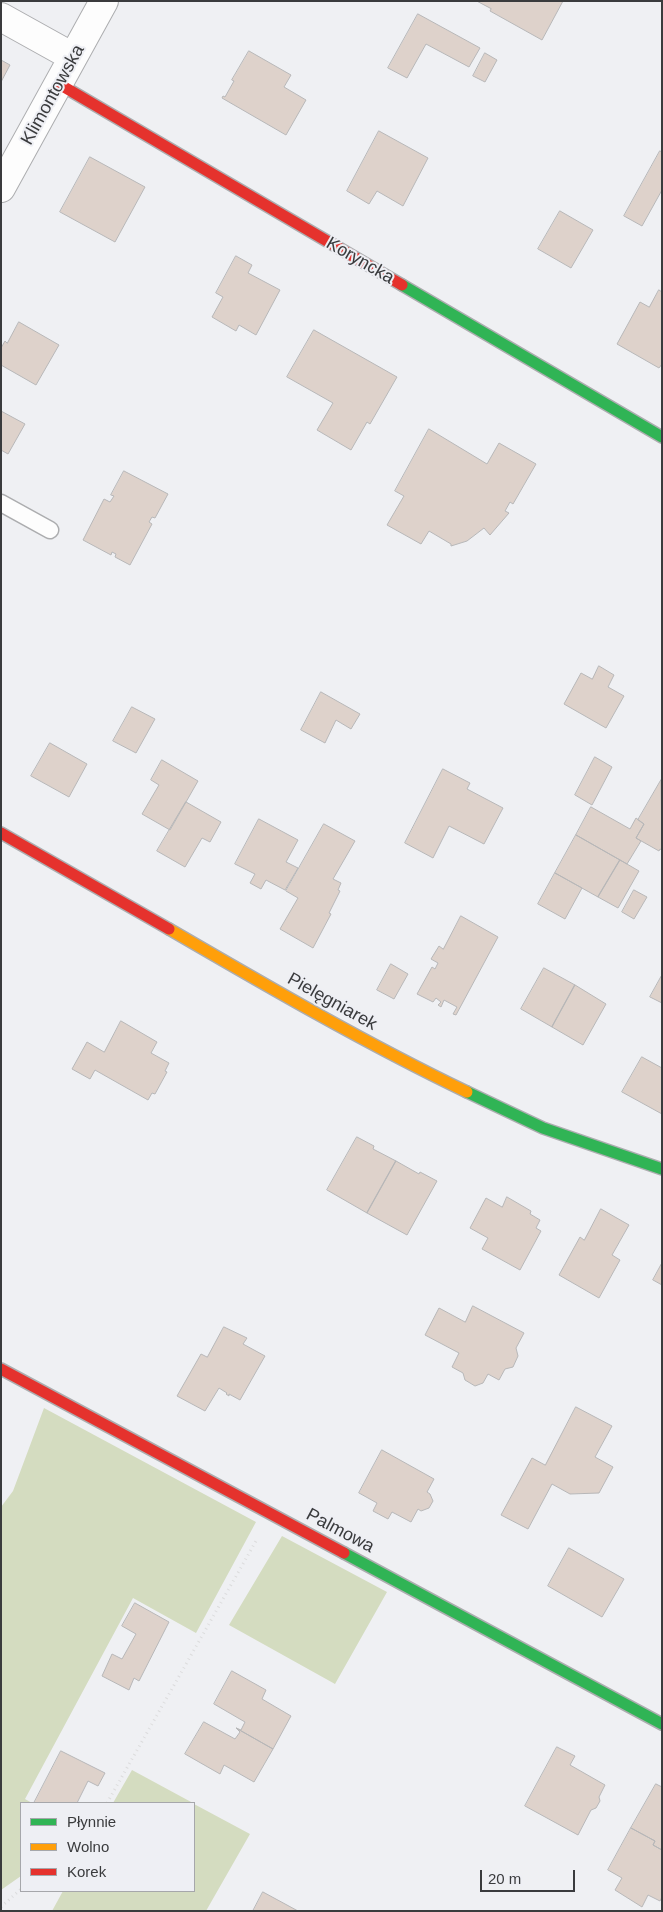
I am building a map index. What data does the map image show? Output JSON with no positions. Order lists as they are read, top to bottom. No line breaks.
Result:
{"streets":{"street":["Klimontowska","Koryncka","Pielęgniarek","Palmowa"]},"crossings":[["Klimontowska","Koryncka"]],"legend":["Płynnie","Wolno","Korek"],"scale_bar":"20 m"}
